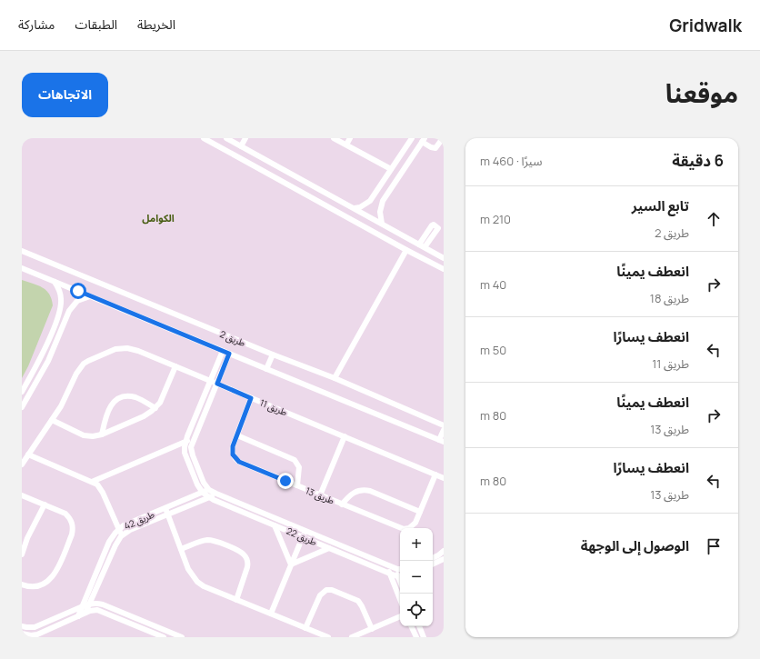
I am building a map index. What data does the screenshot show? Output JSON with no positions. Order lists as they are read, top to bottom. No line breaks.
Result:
{"streets":{"street":["طريق 2","طريق 11","طريق 13","طريق 42","طريق 22"]},"crossings":[["طريق 11","طريق 13"],["طريق 42","طريق 22"]],"districts":["الكوامل"],"page":{"header":"Gridwalk","nav":["الخريطة","الطبقات","مشاركة"],"title":"موقعنا","buttons":"الاتجاهات","heading":["6 دقيقة","سيرًا · 460 m"],"list":[["تابع السير","طريق 2","210 m"],["انعطف يمينًا","طريق 18","40 m"],["انعطف يسارًا","طريق 11","50 m"],["انعطف يمينًا","طريق 13","80 m"],["انعطف يسارًا","طريق 13","80 m"],"الوصول إلى الوجهة"],"map_buttons":["+","−"]}}
